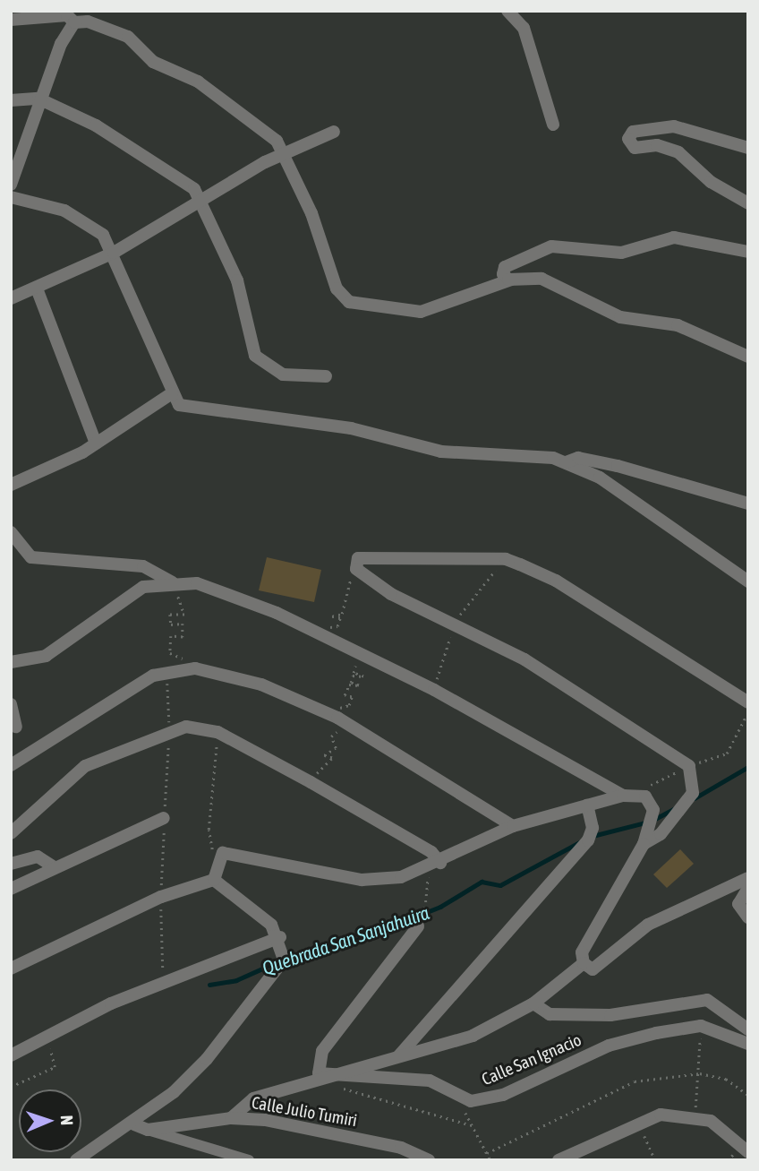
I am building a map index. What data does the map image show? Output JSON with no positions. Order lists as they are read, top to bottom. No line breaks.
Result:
{"streets":{"street":["Calle San Ignacio","Calle Julio Tumiri"]},"water":["Quebrada San Sanjahuira"],"north":"right"}
